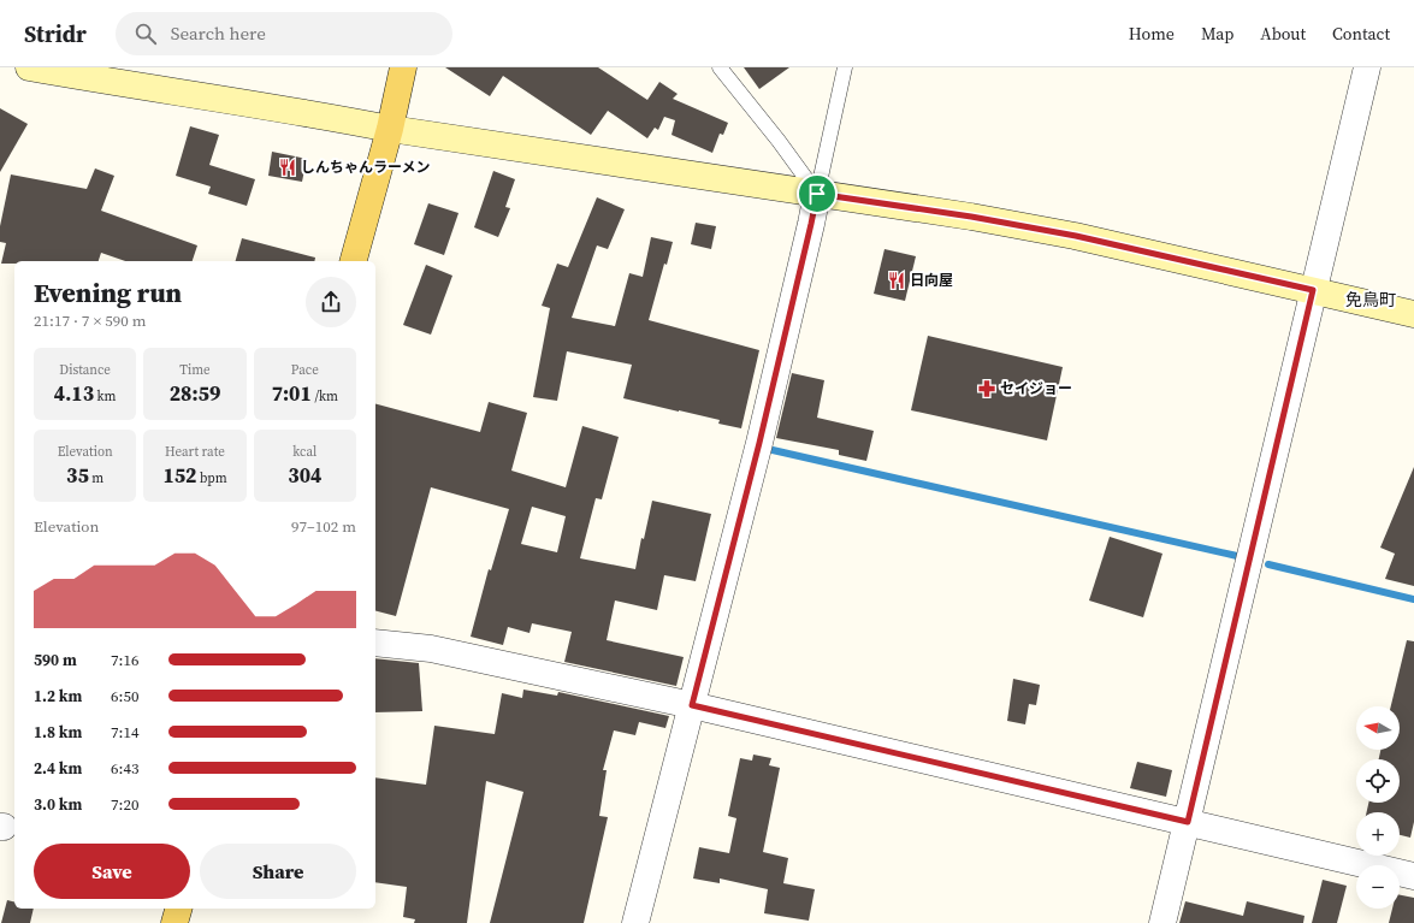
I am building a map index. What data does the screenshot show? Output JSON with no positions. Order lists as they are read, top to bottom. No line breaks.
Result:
{"districts":["免鳥町"],"places":{"restaurant":["しんちゃんラーメン","日向屋"],"pharmacy":["セイジョー"]},"north":"left","page":{"header":"Stridr","search":"Search here","nav":["Home","Map","About","Contact"],"heading":["Evening run","21:17 · 7 × 590 m"],"stats":[["Distance","4.13 km"],["Time","28:59"],["Pace","7:01 /km"],["Elevation","35 m"],["Heart rate","152 bpm"],["kcal","304"]],"chart":["Elevation","97–102 m"],"list":[{"name":"590 m","note":"7:16"},{"name":"1.2 km","note":"6:50"},{"name":"1.8 km","note":"7:14"},{"name":"2.4 km","note":"6:43"},{"name":"3.0 km","note":"7:20"}],"map_buttons":["+","−"],"buttons":["Save","Share"]}}
